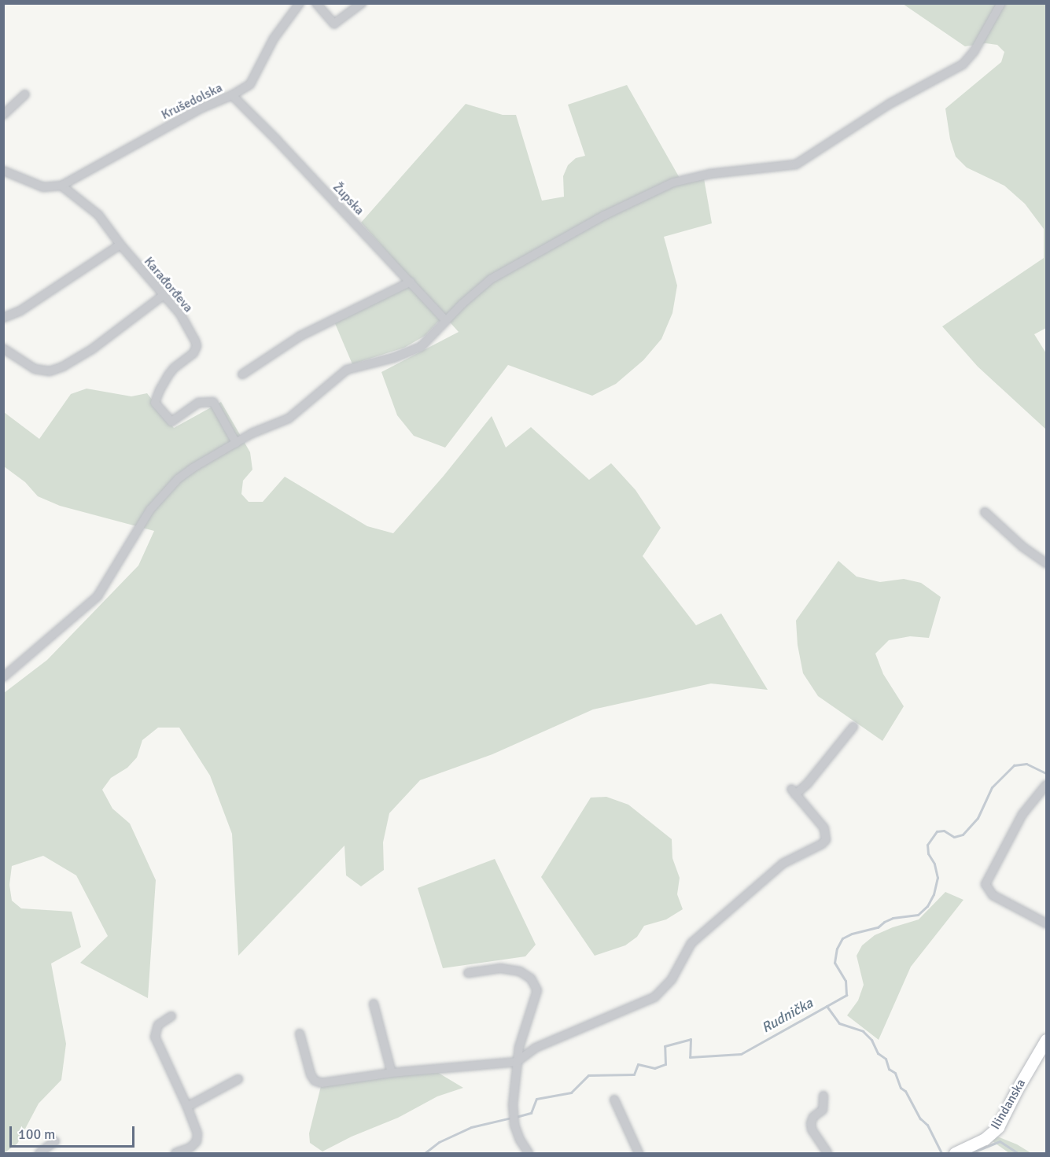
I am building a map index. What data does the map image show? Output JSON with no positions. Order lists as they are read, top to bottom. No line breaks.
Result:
{"streets":{"street":["Krušedolska","Župska","Karađorđeva","Ilindanska"]},"crossings":[["Krušedolska","Župska"],["Krušedolska","Karađorđeva"]],"water":["Rudnička"],"scale_bar":"100 m"}
